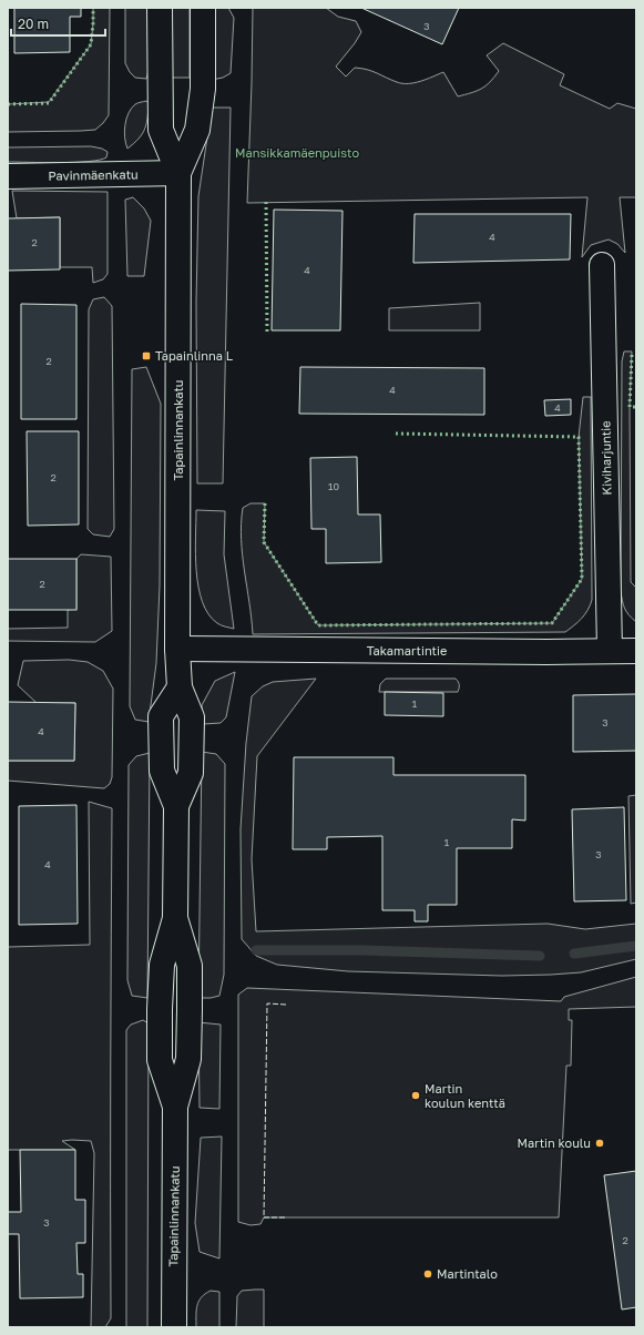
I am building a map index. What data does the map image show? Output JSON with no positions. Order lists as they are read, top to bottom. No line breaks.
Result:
{"streets":{"street":["Pavinmäenkatu","Tapainlinnankatu","Kiviharjuntie","Takamartintie"]},"crossings":[["Pavinmäenkatu","Tapainlinnankatu"],["Tapainlinnankatu","Takamartintie"],["Kiviharjuntie","Takamartintie"]],"parks":["Mansikkamäenpuisto"],"places":{"transit":["Tapainlinna L"],"other":["Martin koulun kenttä","Martin koulu","Martintalo"]},"house_numbers":["3","4","2","4","2","4","4","2","10","2","1","3","4","1","3","4","3","2"],"scale_bar":"20 m"}
